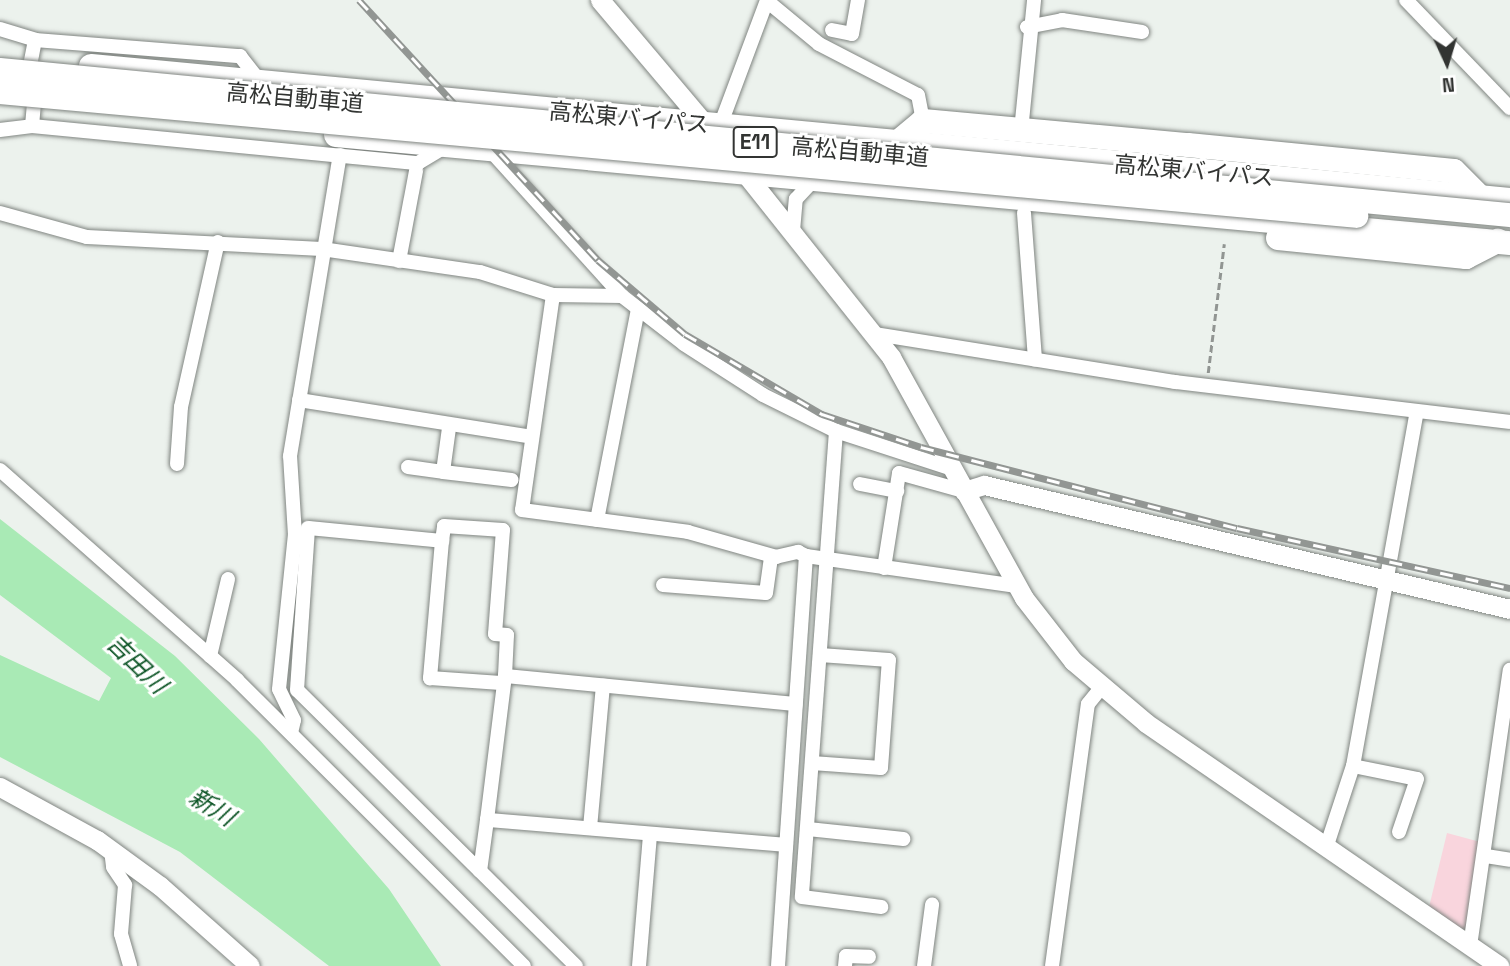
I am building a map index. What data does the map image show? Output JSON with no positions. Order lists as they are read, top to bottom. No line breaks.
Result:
{"streets":{"highway":["高松自動車道","高松東バイパス","E11"]},"crossings":[["高松自動車道","高松東バイパス"]],"water":["吉田川","新川"],"north":"bottom"}
